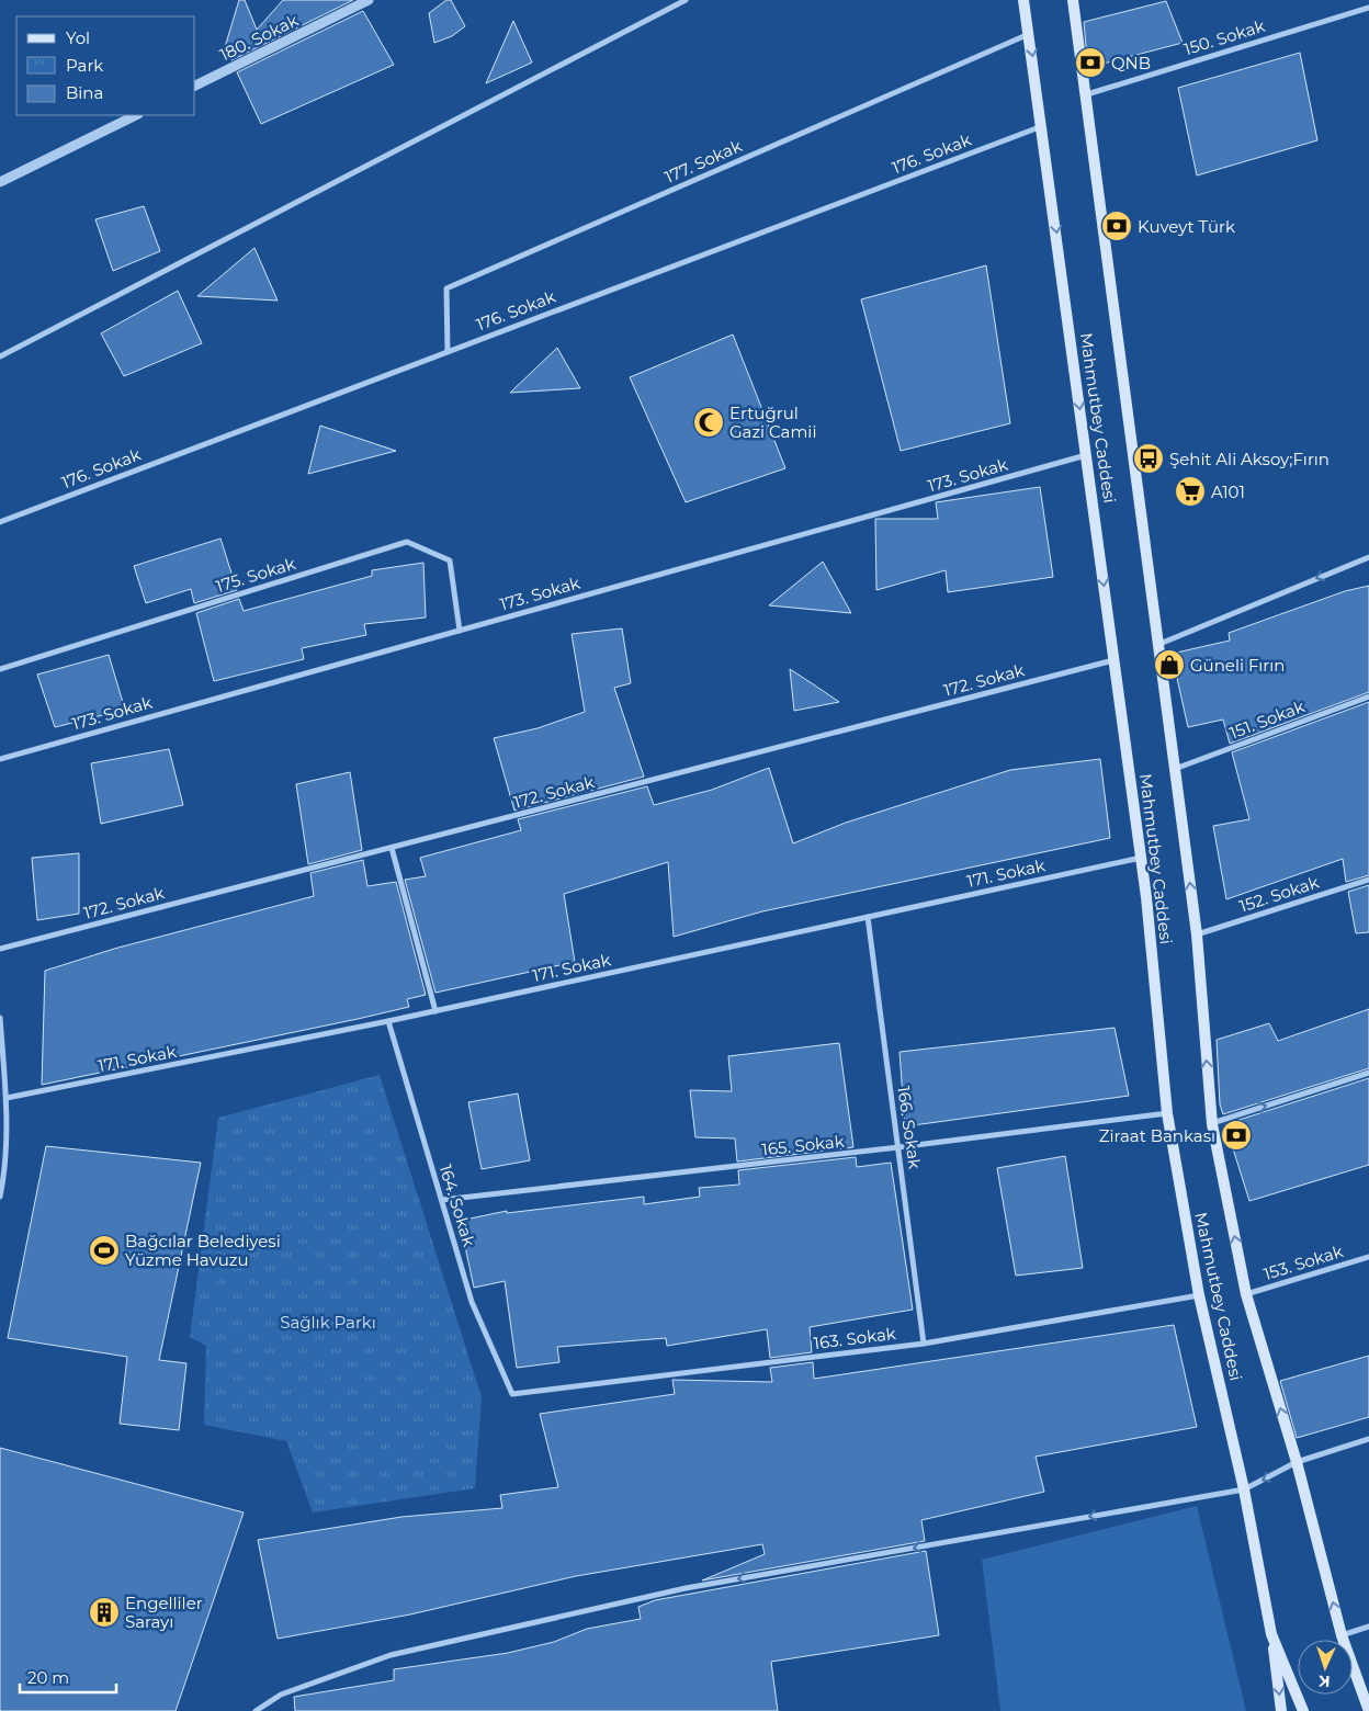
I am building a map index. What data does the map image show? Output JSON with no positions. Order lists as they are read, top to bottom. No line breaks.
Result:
{"streets":{"main road":["Mahmutbey Caddesi"],"street":["180. Sokak","150. Sokak","176. Sokak","177. Sokak","173. Sokak","175. Sokak","172. Sokak","151. Sokak","171. Sokak","152. Sokak","166. Sokak","165. Sokak","164. Sokak","153. Sokak","163. Sokak"]},"crossings":[["150. Sokak","Mahmutbey Caddesi"],["176. Sokak","177. Sokak"],["176. Sokak","Mahmutbey Caddesi"],["177. Sokak","Mahmutbey Caddesi"],["Mahmutbey Caddesi","173. Sokak"],["Mahmutbey Caddesi","172. Sokak"],["Mahmutbey Caddesi","151. Sokak"],["Mahmutbey Caddesi","171. Sokak"],["Mahmutbey Caddesi","152. Sokak"],["Mahmutbey Caddesi","165. Sokak"],["Mahmutbey Caddesi","153. Sokak"],["Mahmutbey Caddesi","163. Sokak"],["173. Sokak","175. Sokak"],["171. Sokak","166. Sokak"],["171. Sokak","164. Sokak"],["166. Sokak","165. Sokak"],["166. Sokak","163. Sokak"],["165. Sokak","164. Sokak"],["164. Sokak","163. Sokak"]],"parks":["Sağlık Parkı"],"places":{"bank":["QNB","Kuveyt Türk","Ziraat Bankası"],"mosque":["Ertuğrul Gazi Camii"],"bus stop":["Şehit Ali Aksoy;Fırın"],"supermarket":["A101"],"shop":["Güneli Fırın"],"sports":["Bağcılar Belediyesi Yüzme Havuzu"],"building":["Engelliler Sarayı"]},"legend":["Yol","Park","Bina"],"scale_bar":"20 m","north":"bottom"}
